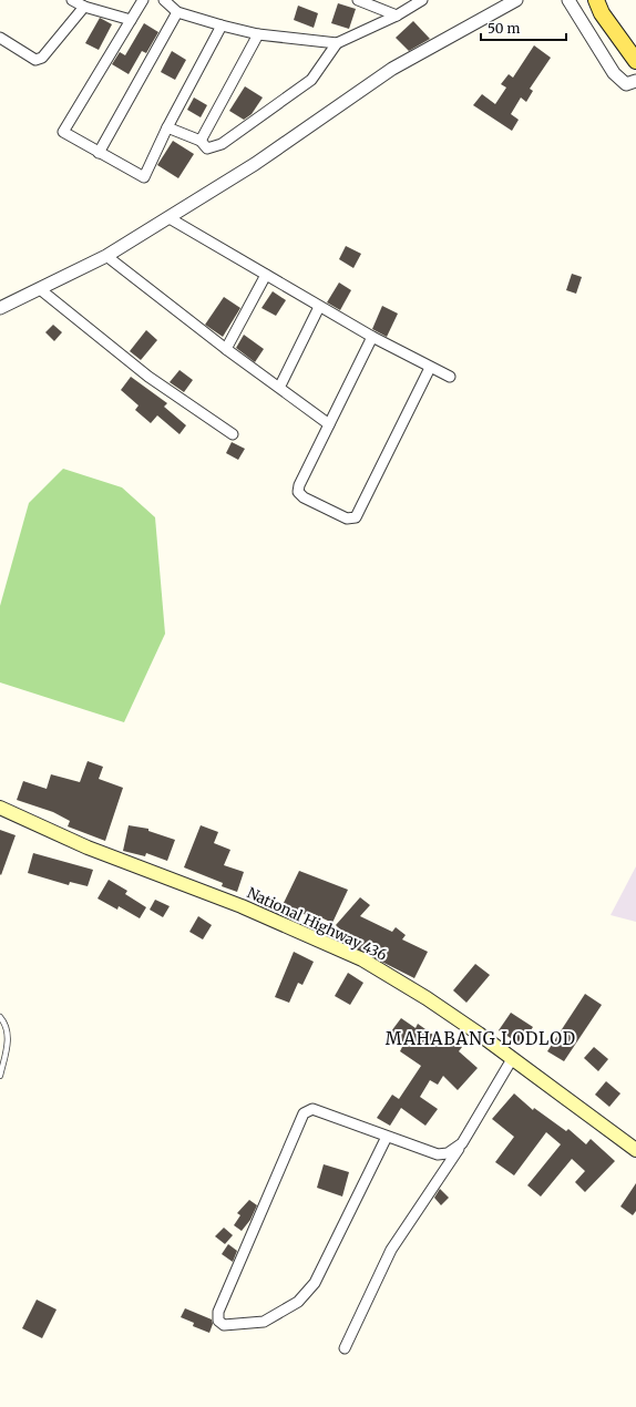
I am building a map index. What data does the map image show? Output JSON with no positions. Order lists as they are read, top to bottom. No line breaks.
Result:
{"streets":{"main road":["National Highway 436"]},"districts":["MAHABANG LODLOD"],"scale_bar":"50 m"}
